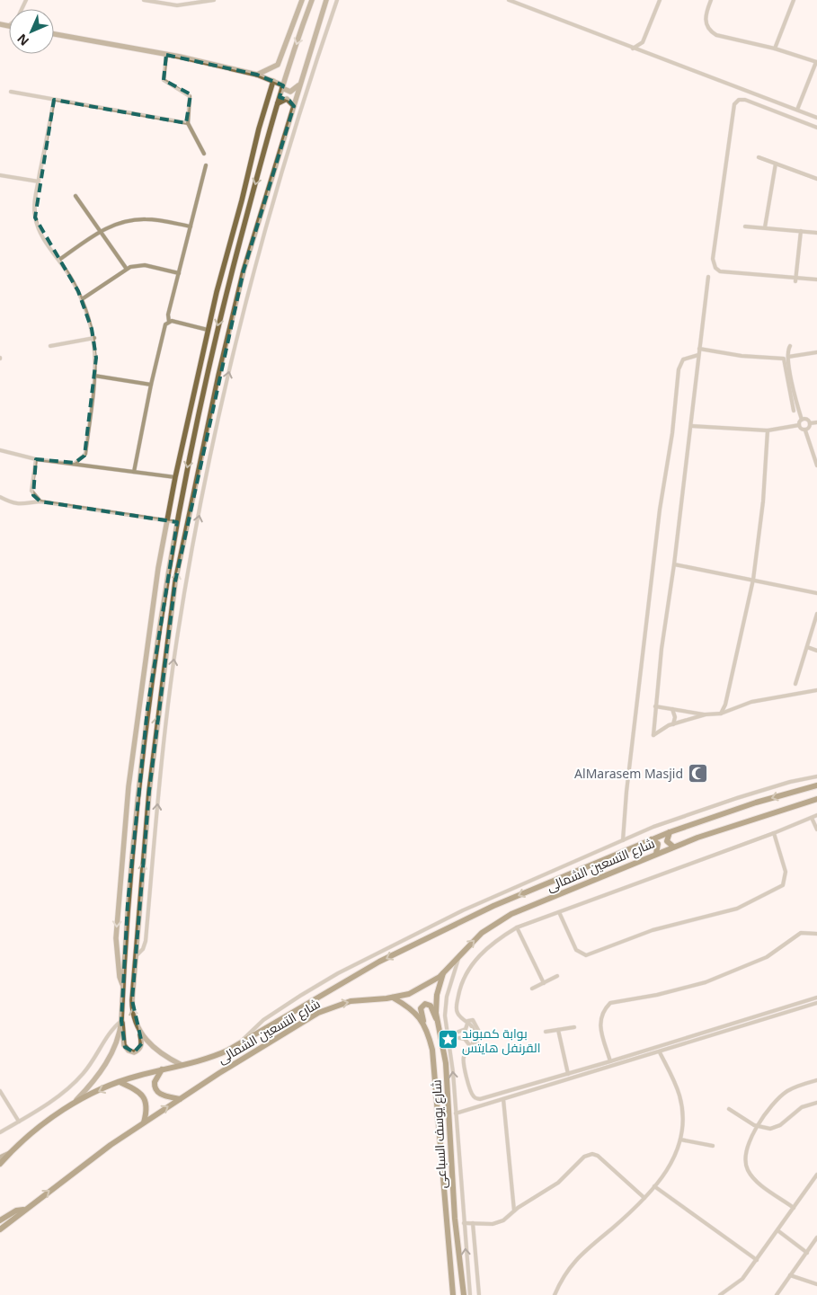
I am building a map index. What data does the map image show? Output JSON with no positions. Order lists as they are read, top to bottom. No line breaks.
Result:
{"streets":{"main road":["شارع التسعين الشمالى","شارع يوسف السباعى"]},"crossings":[["شارع التسعين الشمالى","شارع يوسف السباعى"]],"places":{"mosque":["AlMarasem Masjid"],"place":["بوابة كمبوند القرنفل هايتس"]},"north":"bottom left"}
